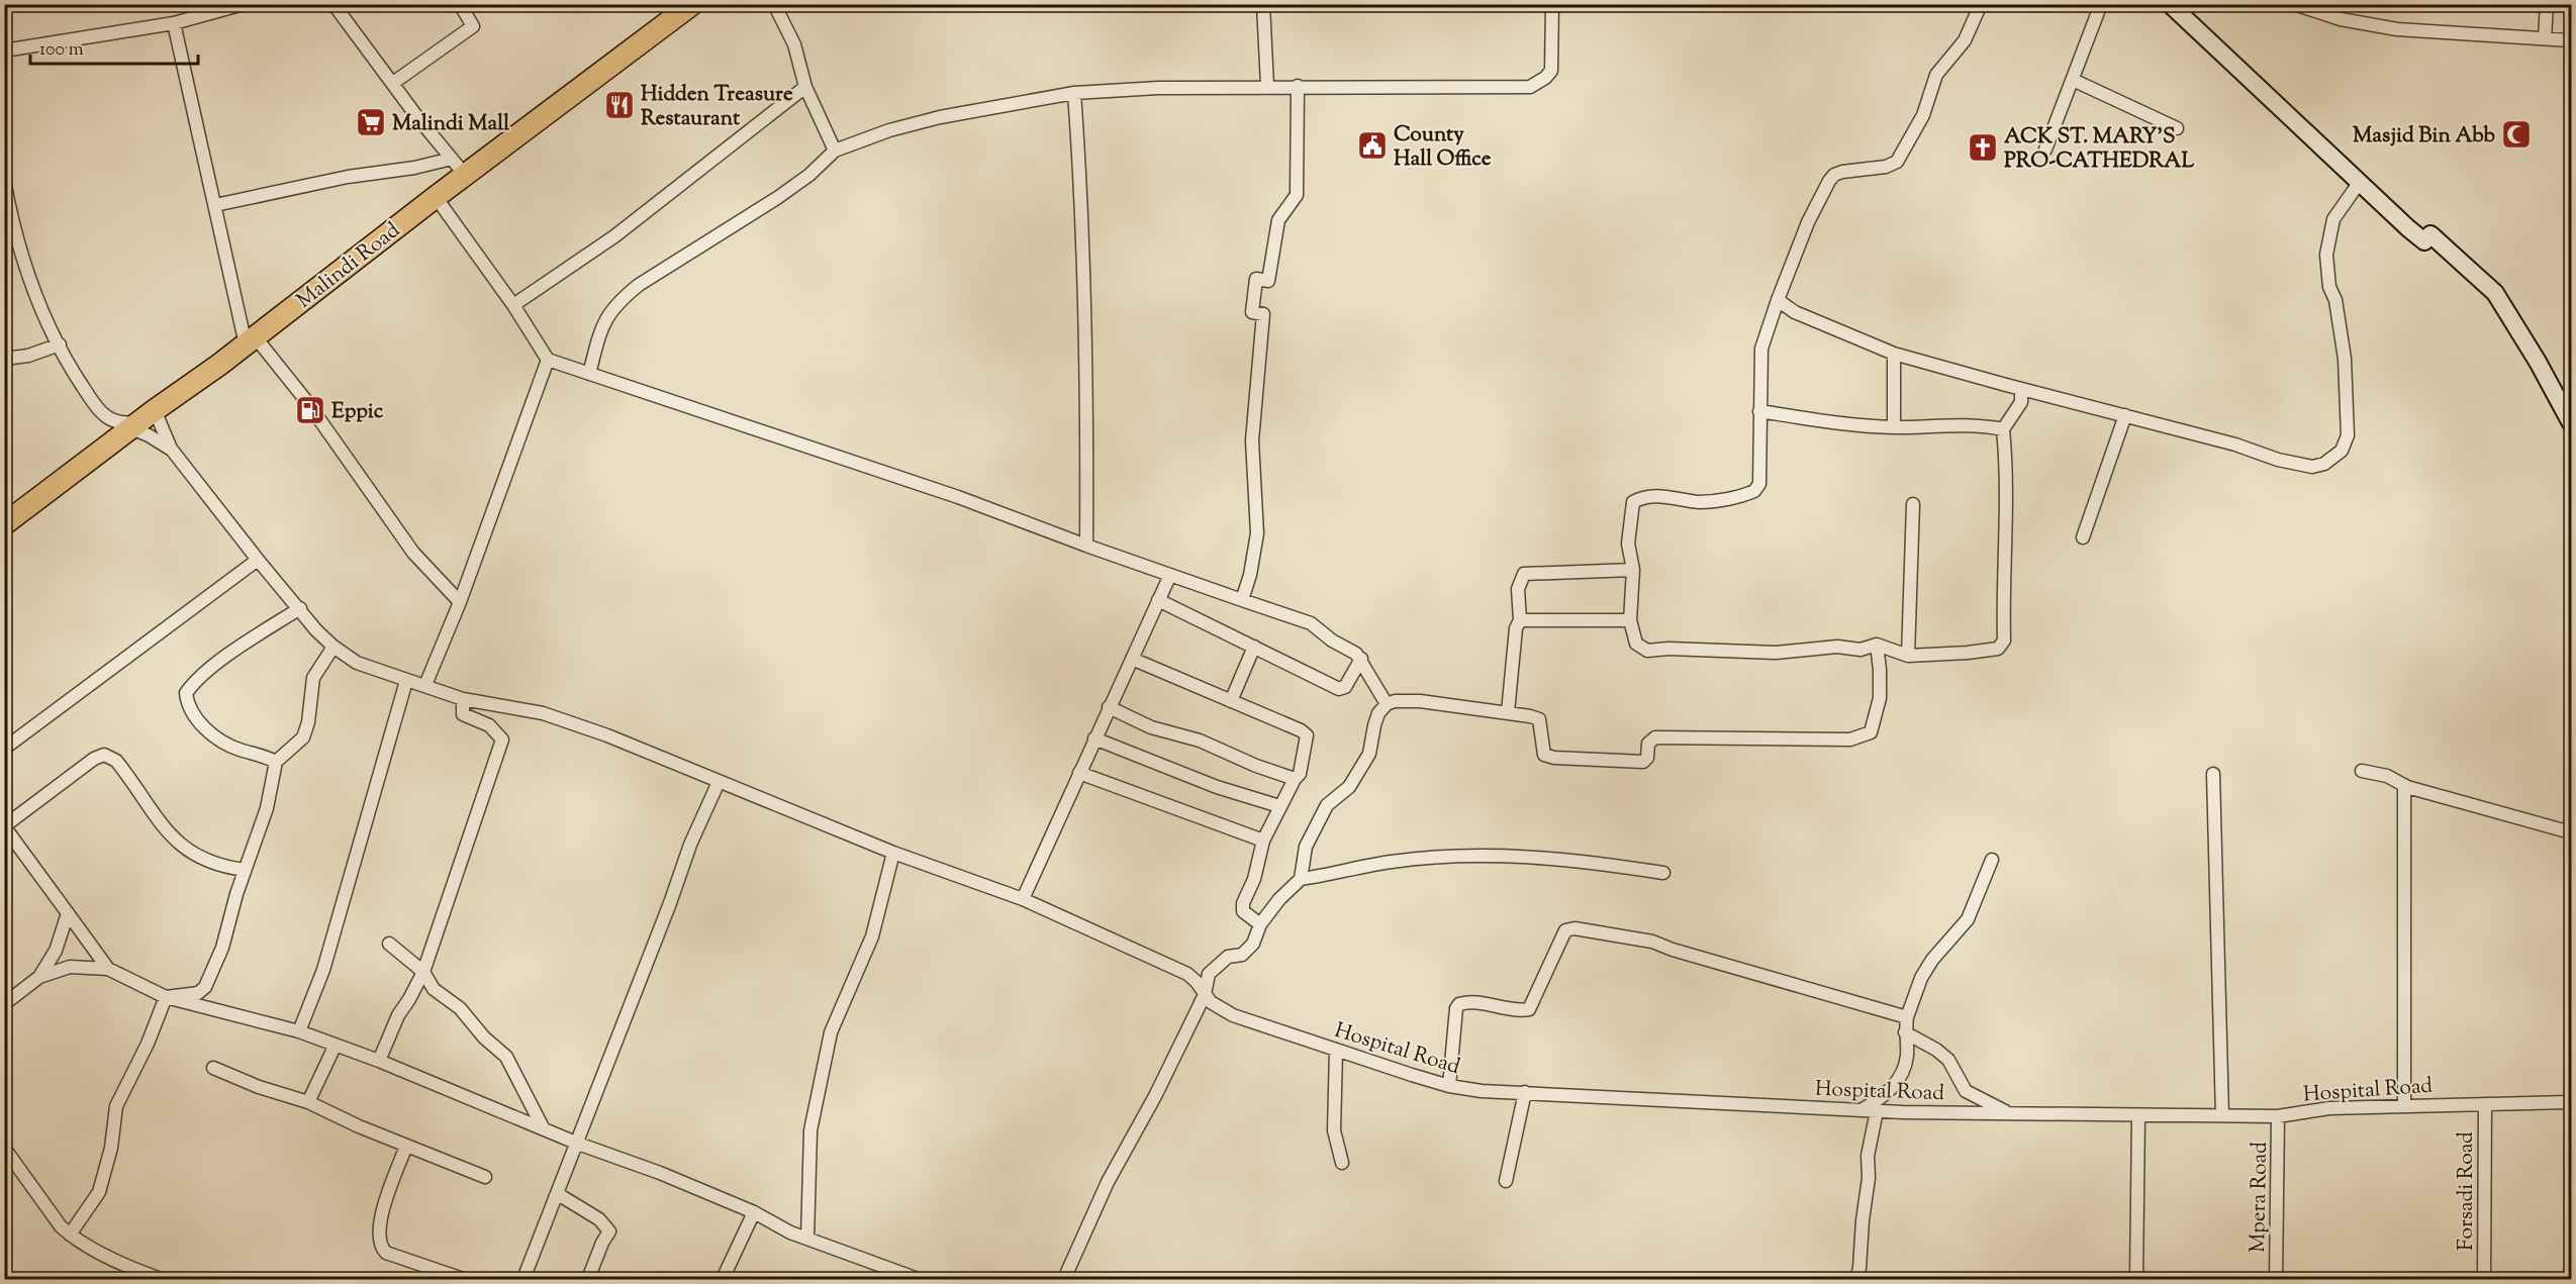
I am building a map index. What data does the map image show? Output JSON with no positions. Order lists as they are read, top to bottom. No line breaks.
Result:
{"streets":{"highway":["Malindi Road"],"street":["Hospital Road","Forsadi Road","Mpera Road"]},"crossings":[["Hospital Road","Forsadi Road"],["Hospital Road","Mpera Road"]],"places":{"restaurant":["Hidden Treasure Restaurant"],"supermarket":["Malindi Mall"],"mosque":["Masjid Bin Abb"],"public building":["County Hall Office"],"church":["ACK ST. MARY'S PRO-CATHEDRAL"],"fuel station":["Eppic"]},"scale_bar":"100 m"}
